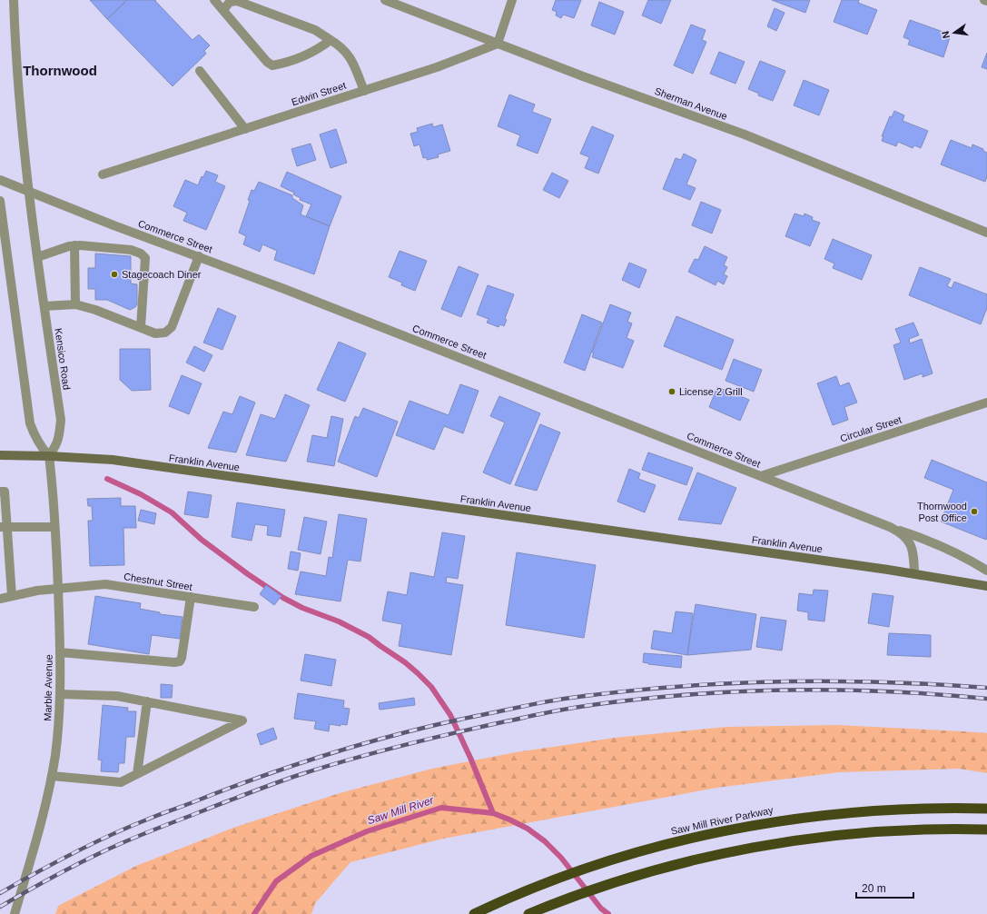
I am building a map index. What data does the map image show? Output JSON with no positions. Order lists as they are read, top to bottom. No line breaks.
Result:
{"streets":{"highway":["Saw Mill River Parkway"],"main road":["Franklin Avenue"],"street":["Edwin Street","Sherman Avenue","Commerce Street","Kensico Road","Circular Street","Chestnut Street","Marble Avenue"]},"crossings":[["Edwin Street","Sherman Avenue"],["Commerce Street","Kensico Road"],["Commerce Street","Circular Street"],["Commerce Street","Franklin Avenue"],["Kensico Road","Franklin Avenue"],["Kensico Road","Marble Avenue"],["Franklin Avenue","Marble Avenue"],["Chestnut Street","Marble Avenue"]],"districts":["Thornwood"],"water":["Saw Mill River"],"places":["Stagecoach Diner","License 2 Grill","Thornwood Post Office"],"scale_bar":"20 m","north":"left"}
